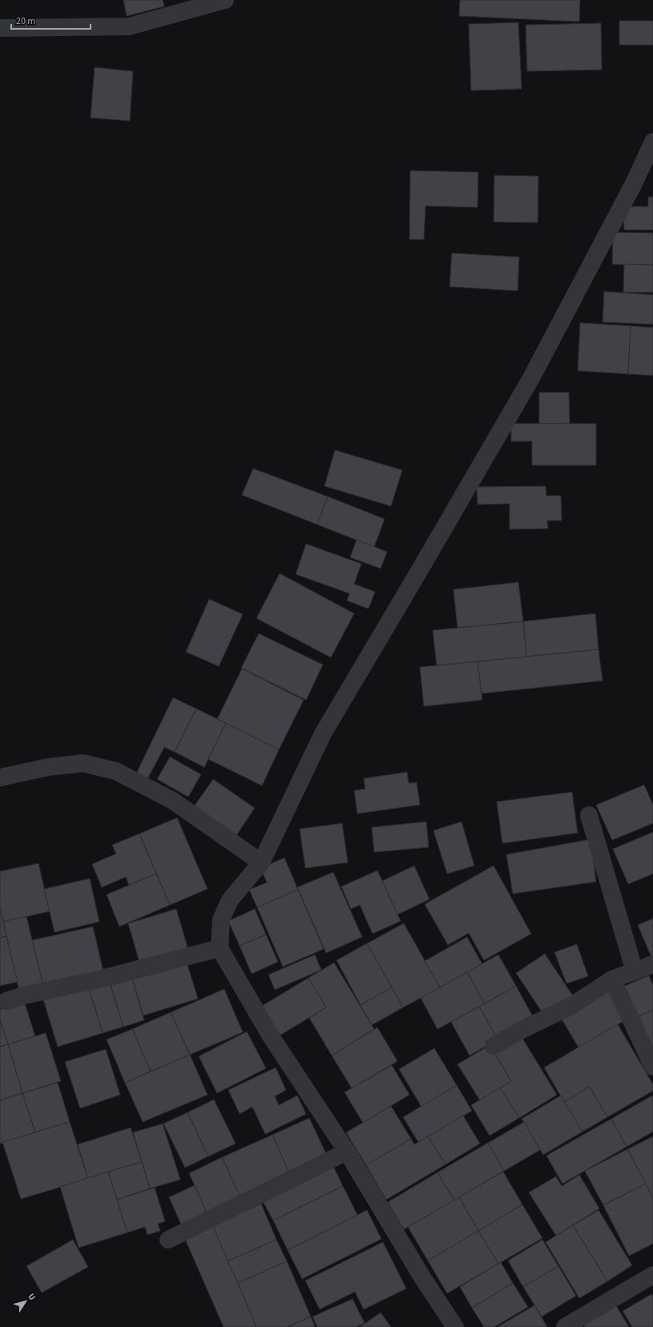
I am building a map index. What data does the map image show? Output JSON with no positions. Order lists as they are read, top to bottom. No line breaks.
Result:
{"scale_bar":"20 m","north":"top right"}
